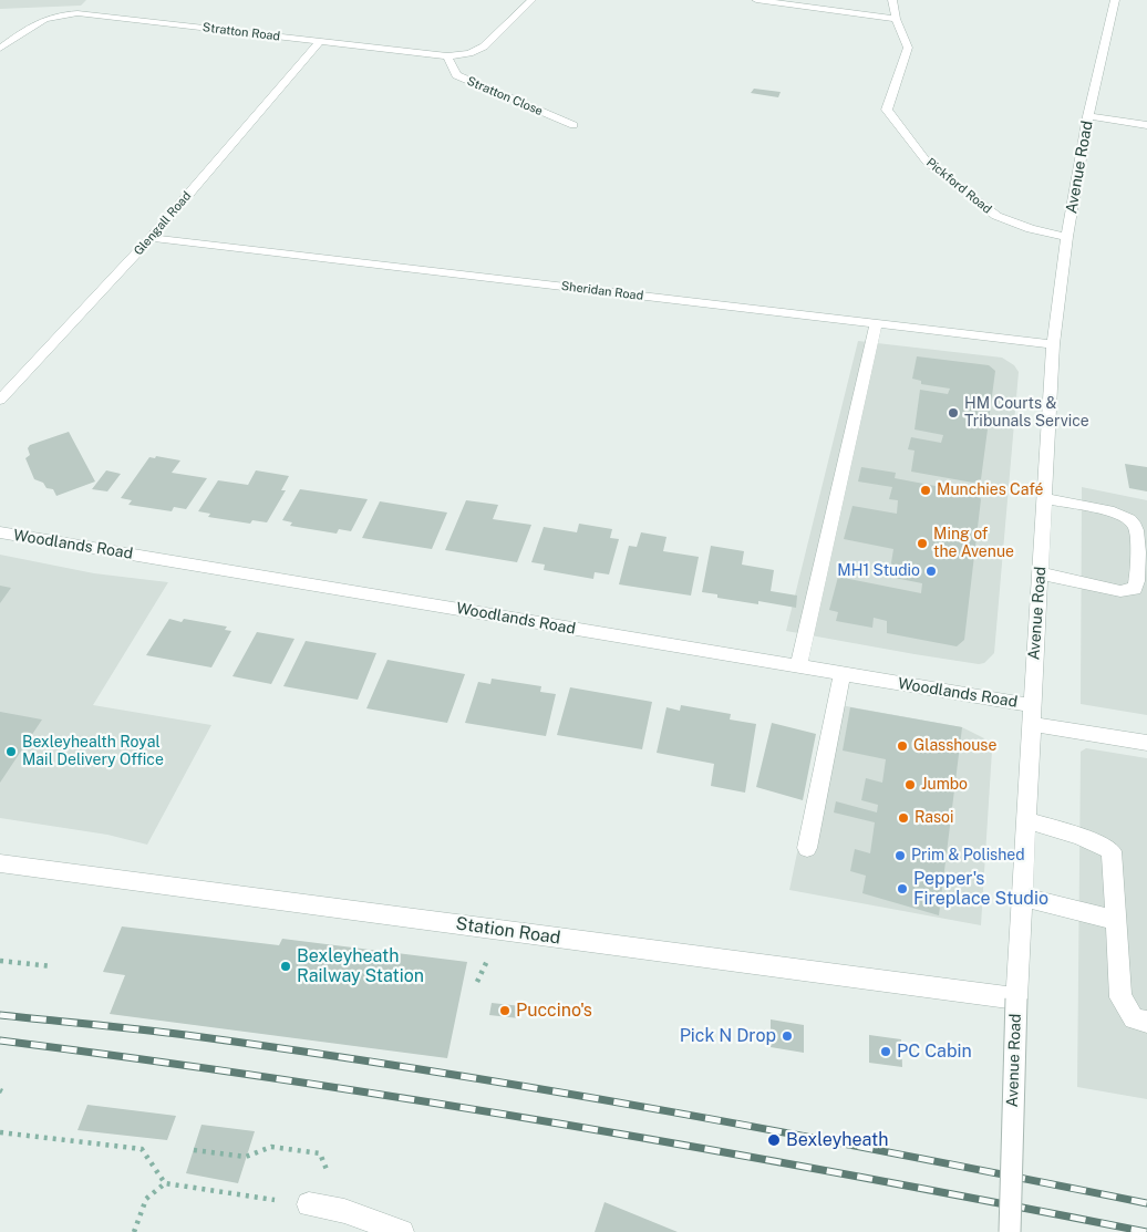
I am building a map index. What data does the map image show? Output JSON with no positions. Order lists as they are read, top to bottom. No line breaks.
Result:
{"streets":{"street":["Stratton Road","Stratton Close","Avenue Road","Pickford Road","Glengall Road","Sheridan Road","Woodlands Road","Station Road"]},"crossings":[["Stratton Road","Stratton Close"],["Stratton Road","Glengall Road"],["Avenue Road","Pickford Road"],["Avenue Road","Sheridan Road"],["Avenue Road","Woodlands Road"],["Avenue Road","Station Road"],["Glengall Road","Sheridan Road"]],"places":["HM Courts & Tribunals Service","Munchies Café","Ming of the Avenue","MH1 Studio","Glasshouse","Bexleyhealth Royal Mail Delivery Office","Jumbo","Rasoi","Prim & Polished","Pepper's Fireplace Studio","Bexleyheath Railway Station","Puccino's","Pick N Drop","PC Cabin","Bexleyheath"]}
